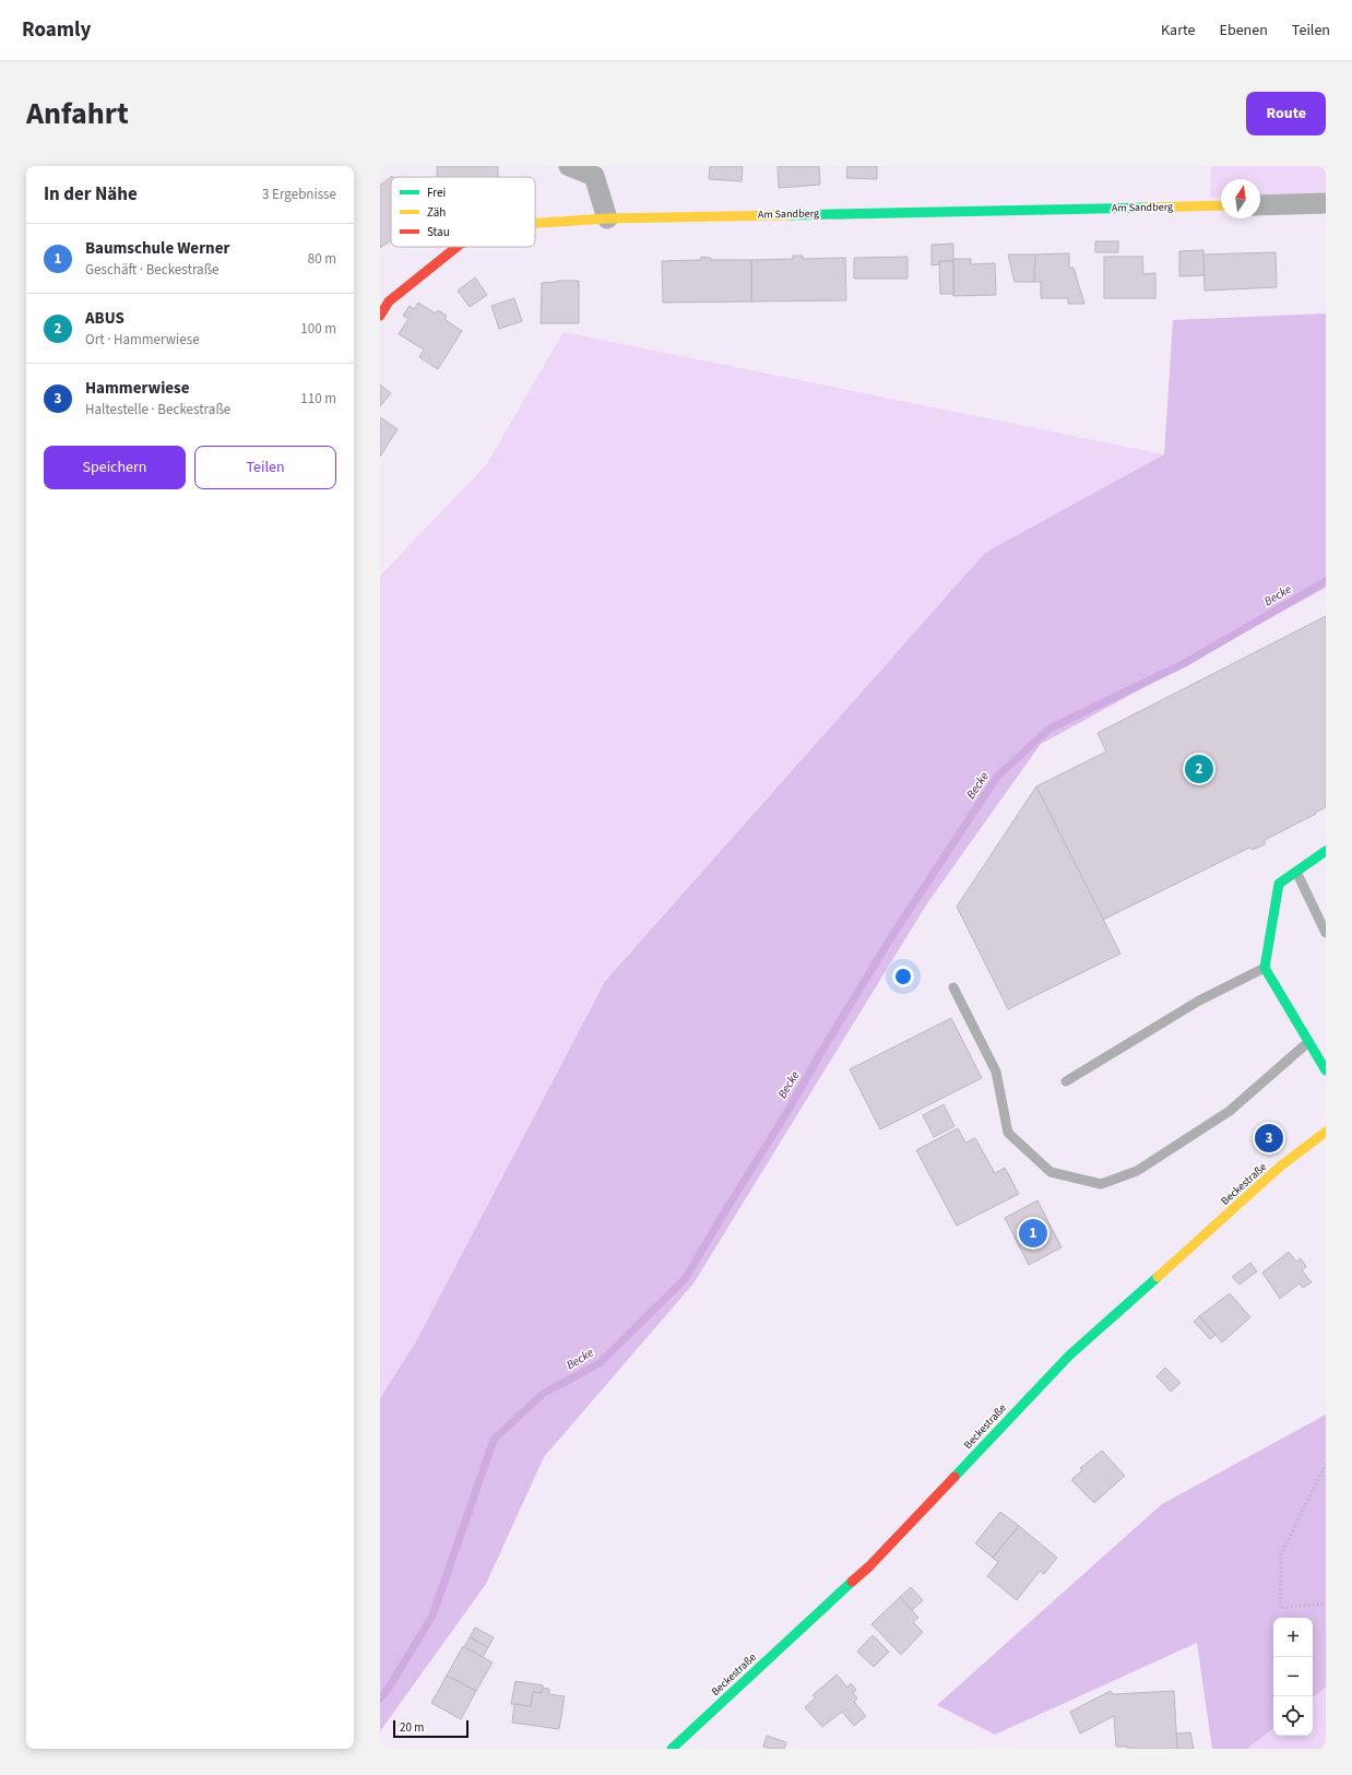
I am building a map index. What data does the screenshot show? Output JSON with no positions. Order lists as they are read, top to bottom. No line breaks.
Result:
{"streets":{"street":["Am Sandberg","Beckestraße"]},"water":["Becke"],"legend":["Frei","Zäh","Stau"],"scale_bar":"20 m","north":"top","page":{"header":"Roamly","nav":["Karte","Ebenen","Teilen"],"title":"Anfahrt","buttons":["Route",["Speichern","Teilen"]],"heading":["In der Nähe","3 Ergebnisse"],"list":[{"mark":"1","name":"Baumschule Werner","note":"Geschäft · Beckestraße","value":"80 m"},{"mark":"2","name":"ABUS","note":"Ort · Hammerwiese","value":"100 m"},{"mark":"3","name":"Hammerwiese","note":"Haltestelle · Beckestraße","value":"110 m"}],"pins":["2","3","1"],"map_buttons":["+","−"],"scale":"20 m"}}
